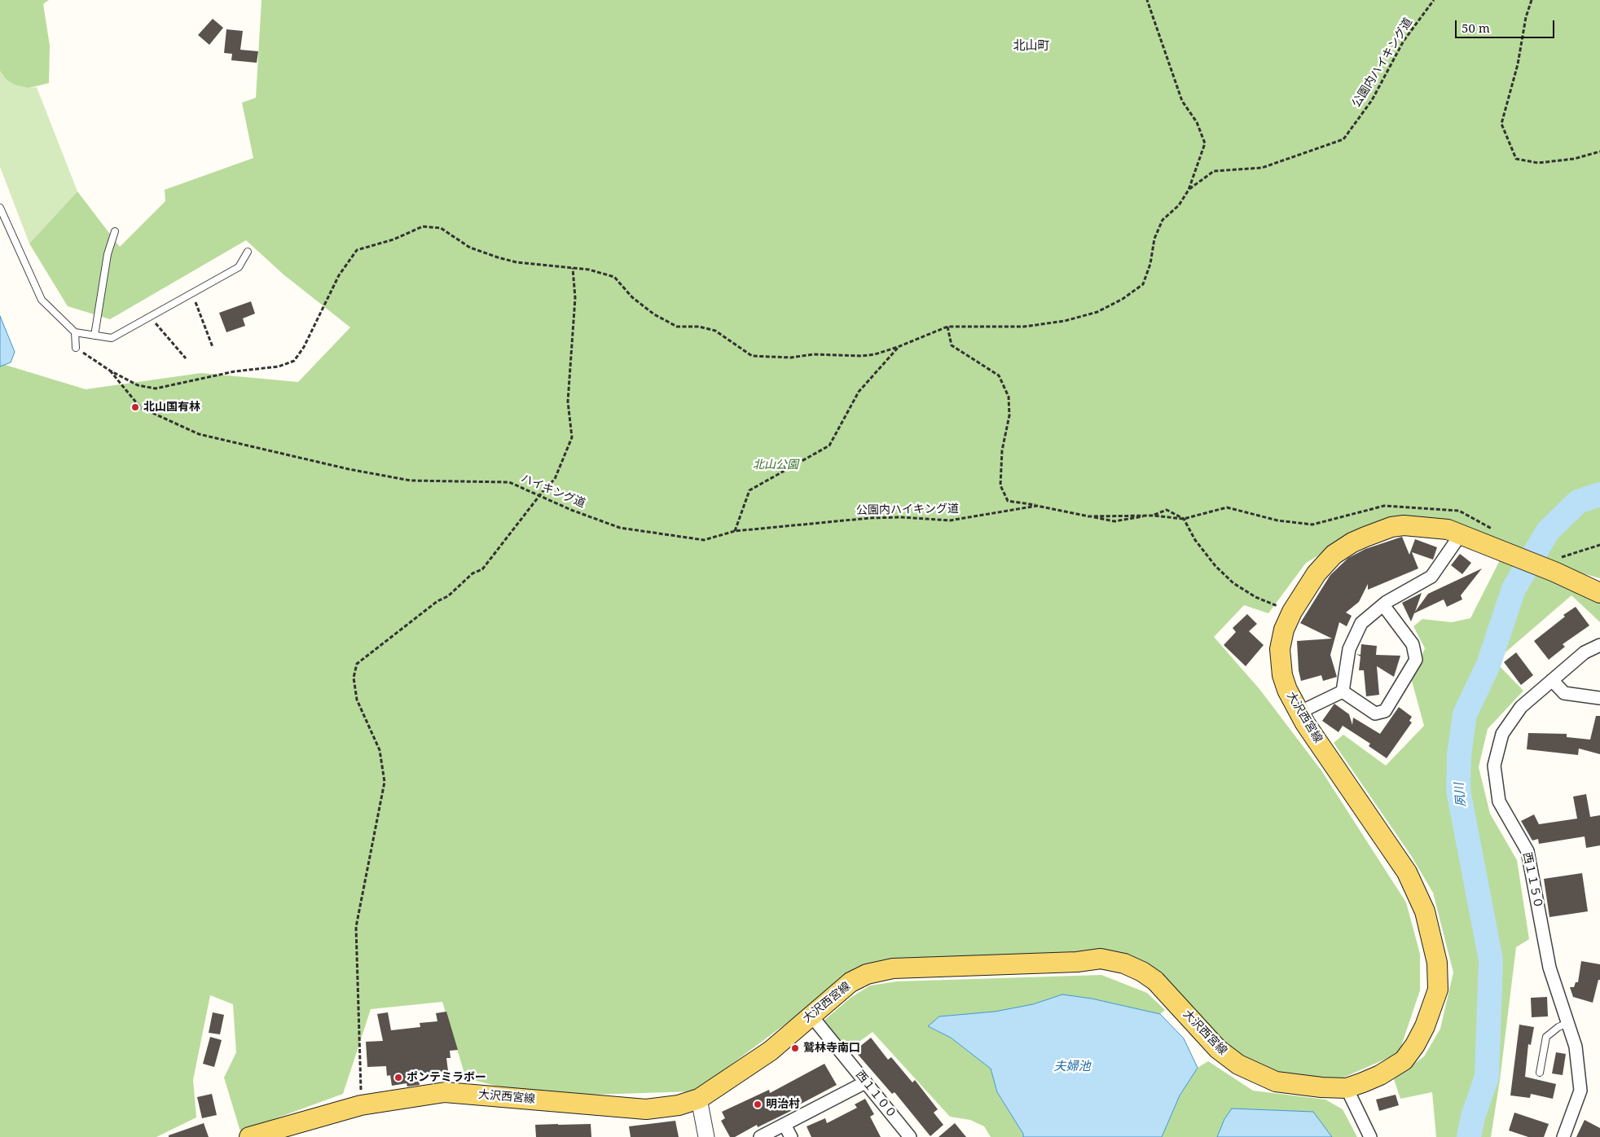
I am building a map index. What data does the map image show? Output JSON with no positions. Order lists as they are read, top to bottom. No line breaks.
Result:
{"streets":{"main road":["大沢西宮線"],"street":["西１１５０","西１１００"],"path":["公園内ハイキング道","ハイキング道"]},"crossings":[["公園内ハイキング道","ハイキング道"],["大沢西宮線","西１１００"]],"districts":["北山町"],"water":["夙川","夫婦池"],"parks":["北山公園"],"places":["北山国有林","鷲林寺南口","ポンテミラボー","明治村"],"scale_bar":"50 m"}
